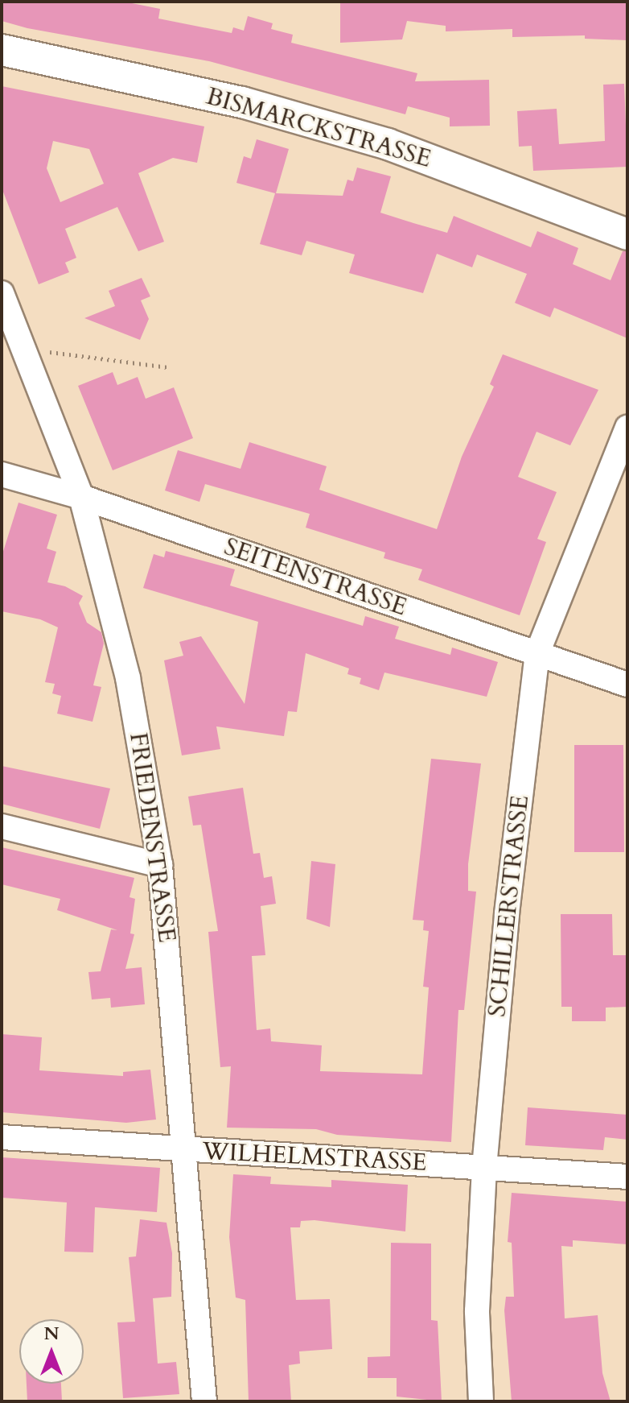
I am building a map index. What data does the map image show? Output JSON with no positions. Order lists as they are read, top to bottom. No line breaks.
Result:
{"streets":{"street":["BISMARCKSTRASSE","SEITENSTRASSE","FRIEDENSTRASSE","SCHILLERSTRASSE","WILHELMSTRASSE"]},"crossings":[["SEITENSTRASSE","FRIEDENSTRASSE"],["SEITENSTRASSE","SCHILLERSTRASSE"],["FRIEDENSTRASSE","WILHELMSTRASSE"],["SCHILLERSTRASSE","WILHELMSTRASSE"]],"north":"top"}
